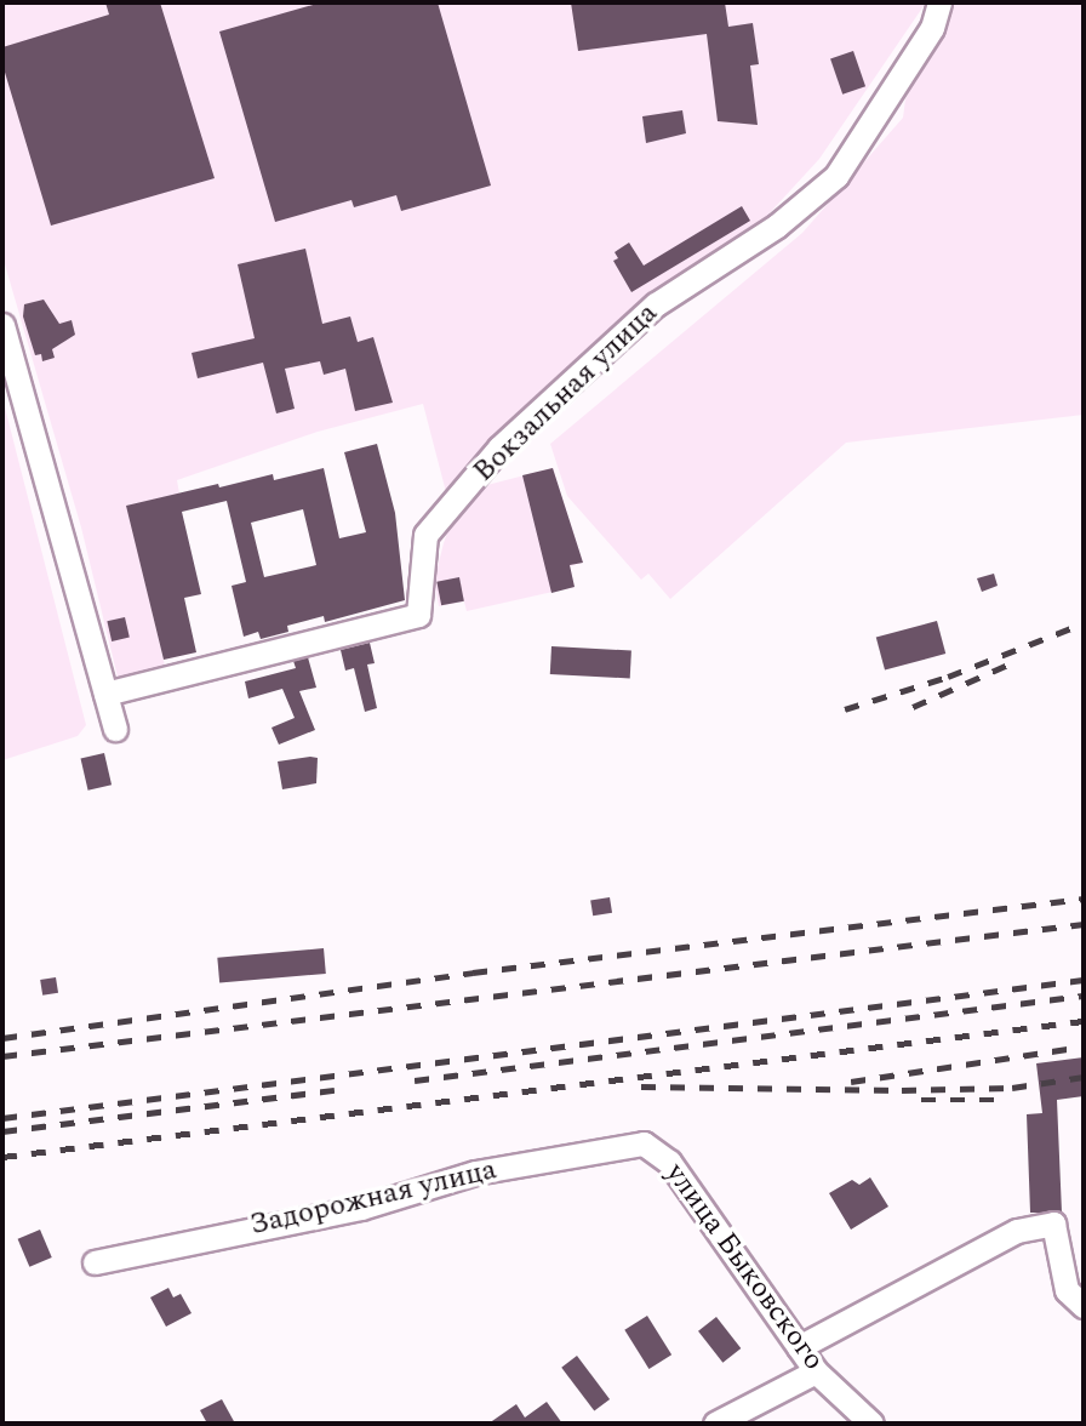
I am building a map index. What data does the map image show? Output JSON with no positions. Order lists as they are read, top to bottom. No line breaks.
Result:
{"streets":{"street":["Вокзальная улица","Задорожная улица","улица Быковского"]},"crossings":[["Задорожная улица","улица Быковского"]]}
